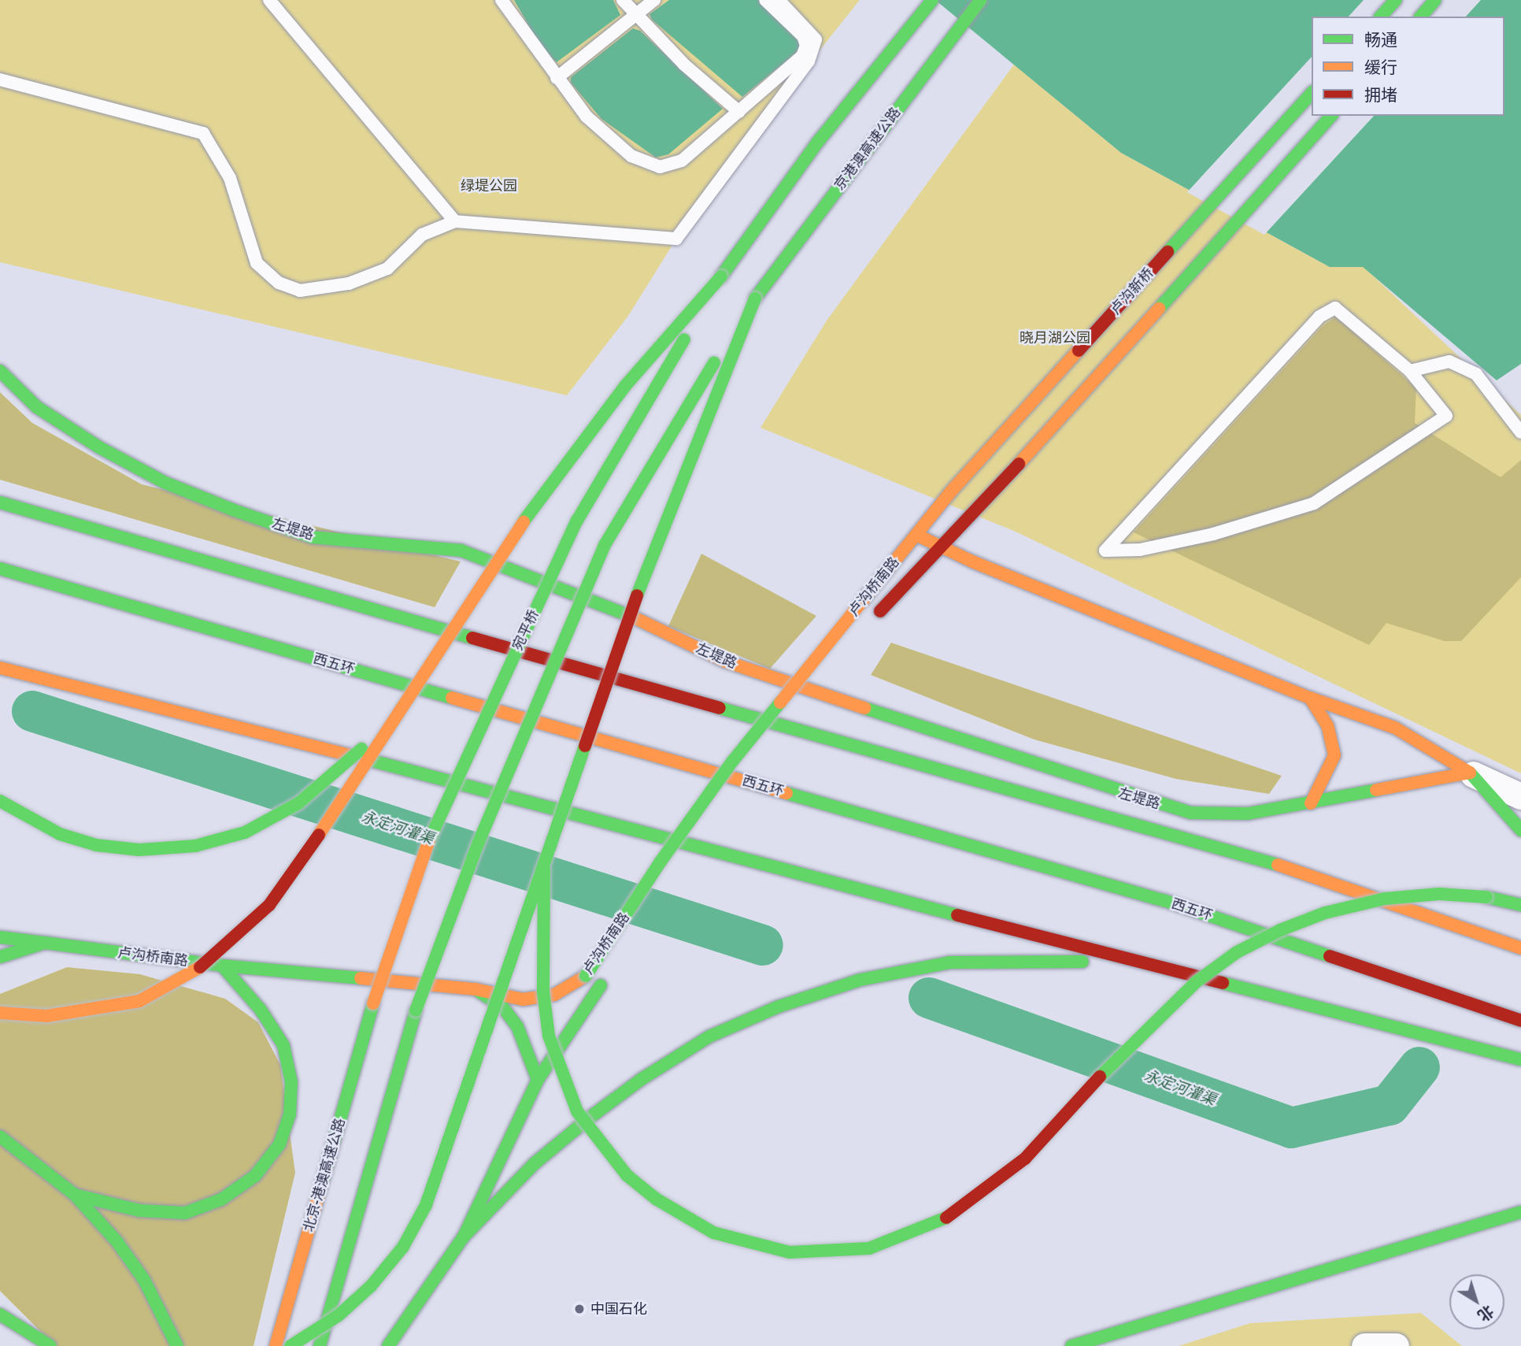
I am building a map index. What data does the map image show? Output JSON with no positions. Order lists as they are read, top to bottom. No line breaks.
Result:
{"streets":{"main road":["京港澳高速公路","卢沟新桥","左堤路","卢沟桥南路","宛平桥","西五环","北京-港澳高速公路"]},"crossings":[["卢沟新桥","卢沟桥南路"],["宛平桥","北京-港澳高速公路"]],"water":["永定河灌渠"],"parks":["绿堤公园","晓月湖公园"],"places":["中国石化"],"legend":["畅通","缓行","拥堵"],"north":"bottom right"}
